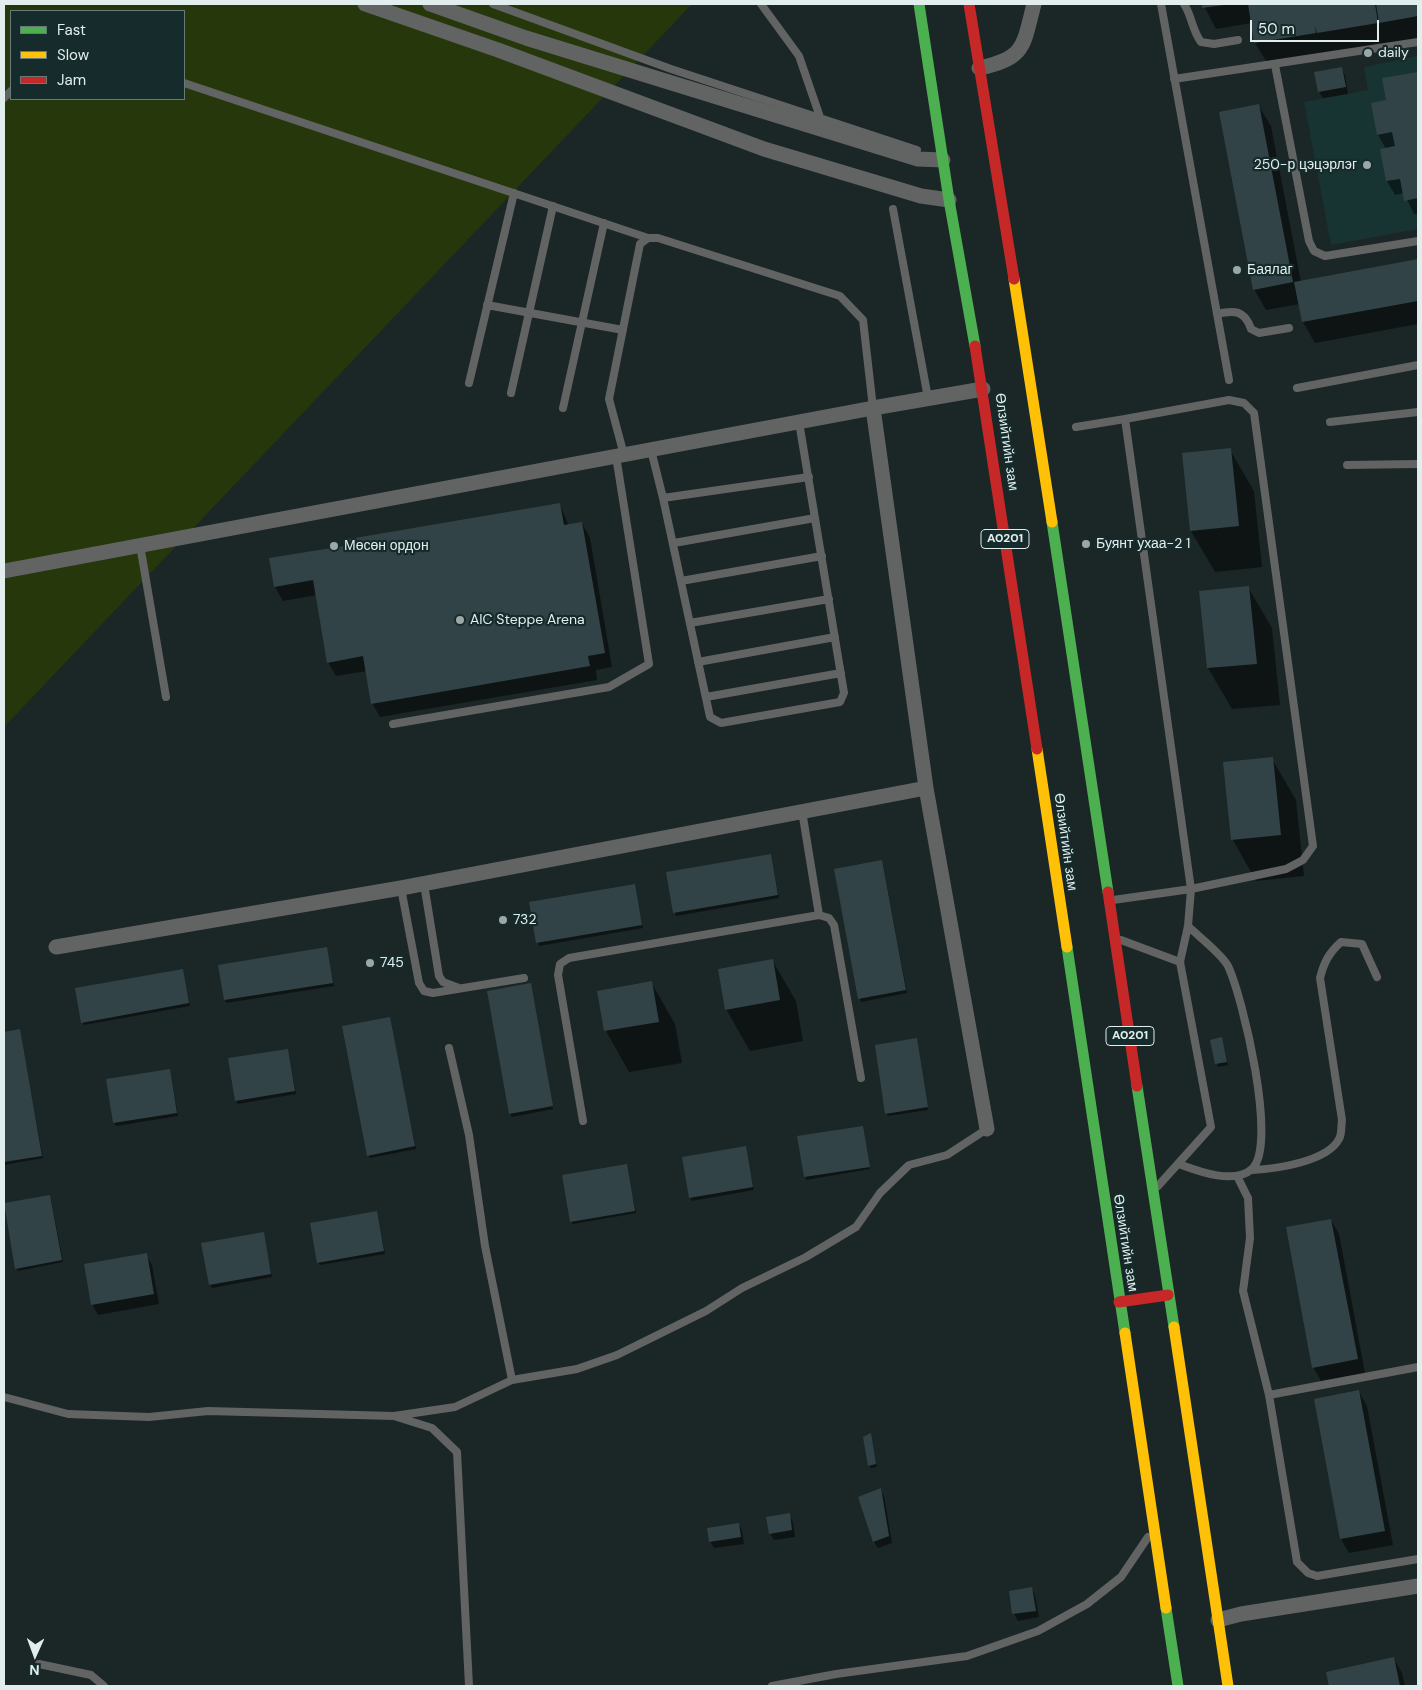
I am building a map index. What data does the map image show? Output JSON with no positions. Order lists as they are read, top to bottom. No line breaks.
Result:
{"streets":{"highway":["Өлзийтийн зам","A0201"]},"places":["daily","250-р цэцэрлэг","Баялаг","Буянт ухаа-2 1","Мөсөн ордон","AIC Steppe Arena","732","745"],"legend":["Fast","Slow","Jam"],"scale_bar":"50 m","north":"bottom"}
